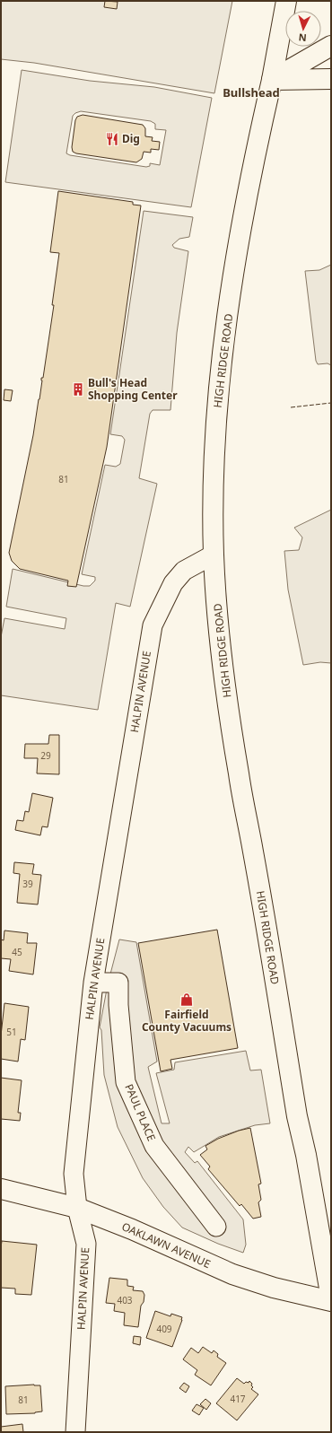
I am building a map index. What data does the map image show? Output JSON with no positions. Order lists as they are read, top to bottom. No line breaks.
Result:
{"streets":{"main road":["HIGH RIDGE ROAD","OAKLAWN AVENUE"],"street":["HALPIN AVENUE","PAUL PLACE"]},"crossings":[["HIGH RIDGE ROAD","HALPIN AVENUE"],["HALPIN AVENUE","PAUL PLACE"],["HALPIN AVENUE","OAKLAWN AVENUE"]],"districts":["Bullshead"],"places":{"restaurant":["Dig"],"building":["Bull's Head Shopping Center"],"shop":["Fairfield County Vacuums"]},"house_numbers":["81","29","39","45","51","403","409","417","81"],"north":"bottom"}
